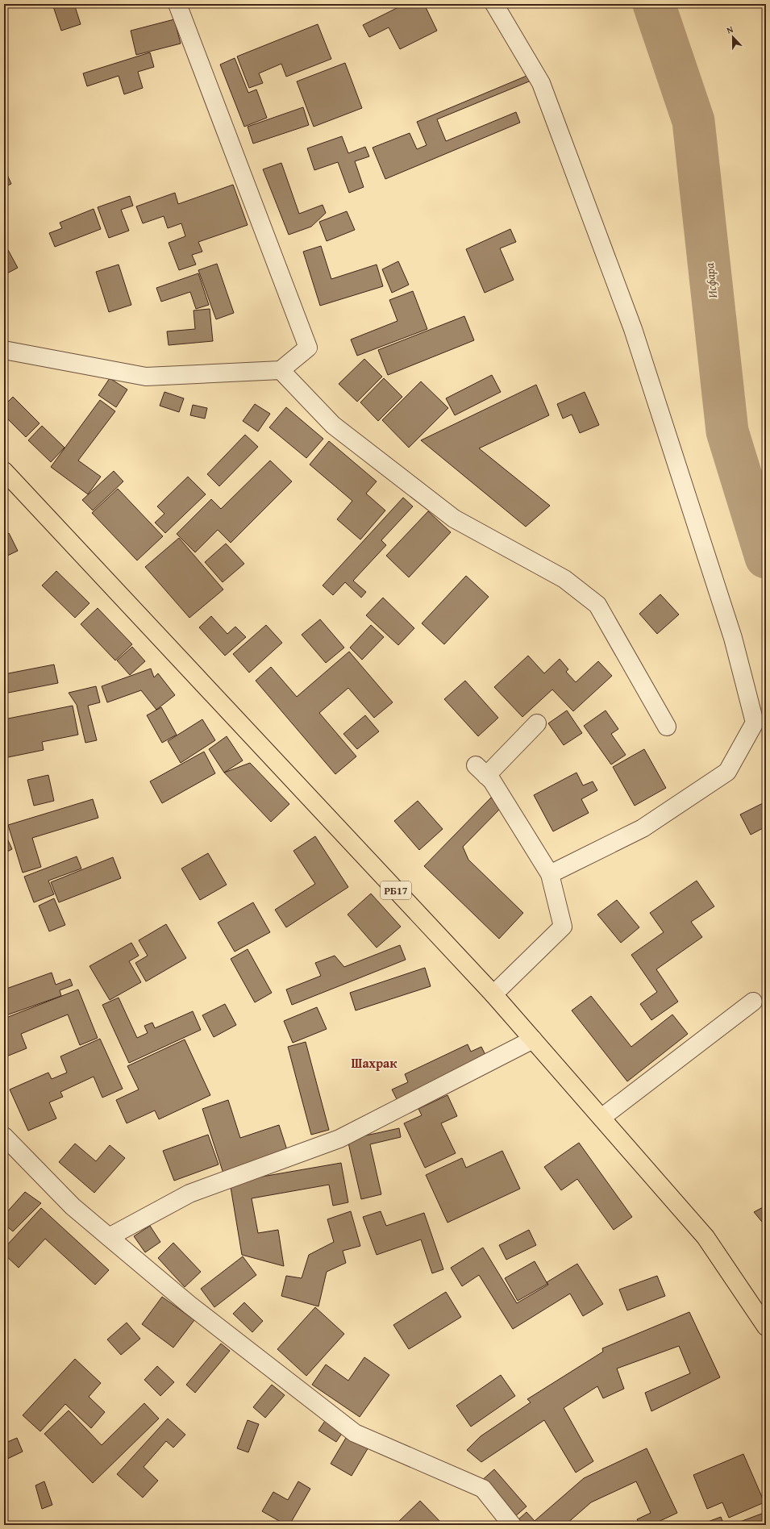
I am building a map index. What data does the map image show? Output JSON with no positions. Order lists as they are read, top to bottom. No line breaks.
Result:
{"streets":{"main road":["РБ17"]},"districts":["Шахрак"],"water":["Исфара"],"north":"top"}
